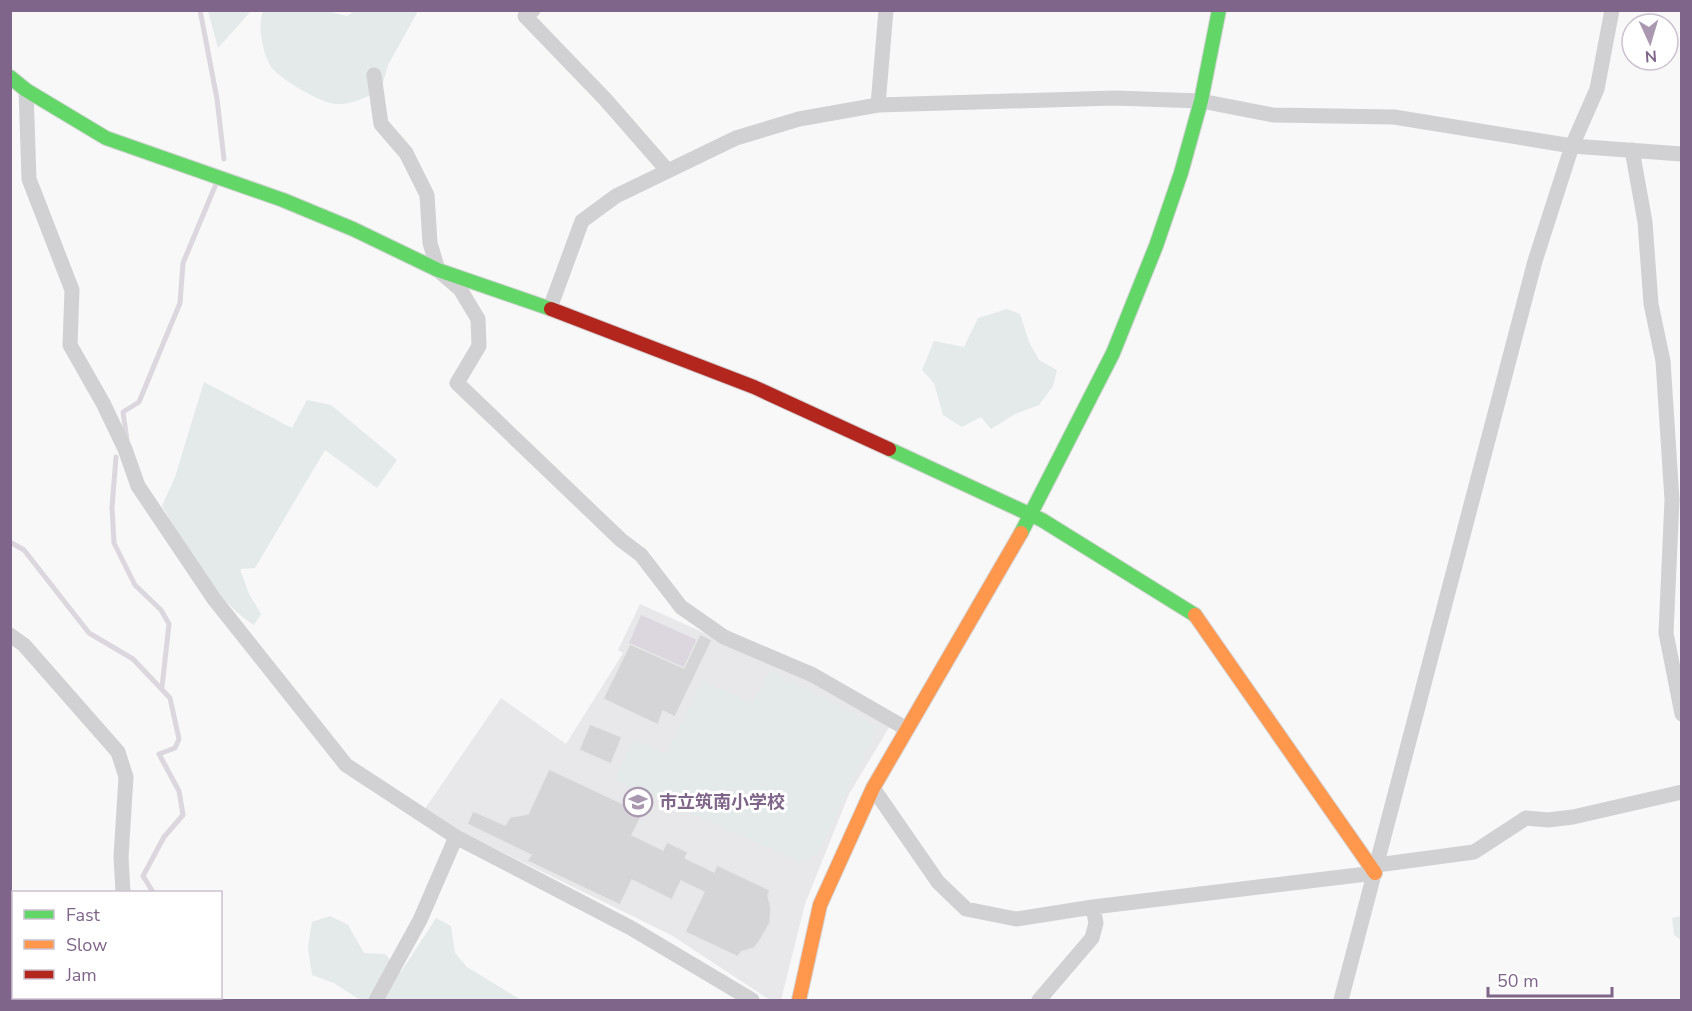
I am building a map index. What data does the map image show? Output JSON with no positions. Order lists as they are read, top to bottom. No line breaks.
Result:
{"places":{"school or university":["市立筑南小学校"]},"legend":["Fast","Slow","Jam"],"scale_bar":"50 m","north":"bottom"}
